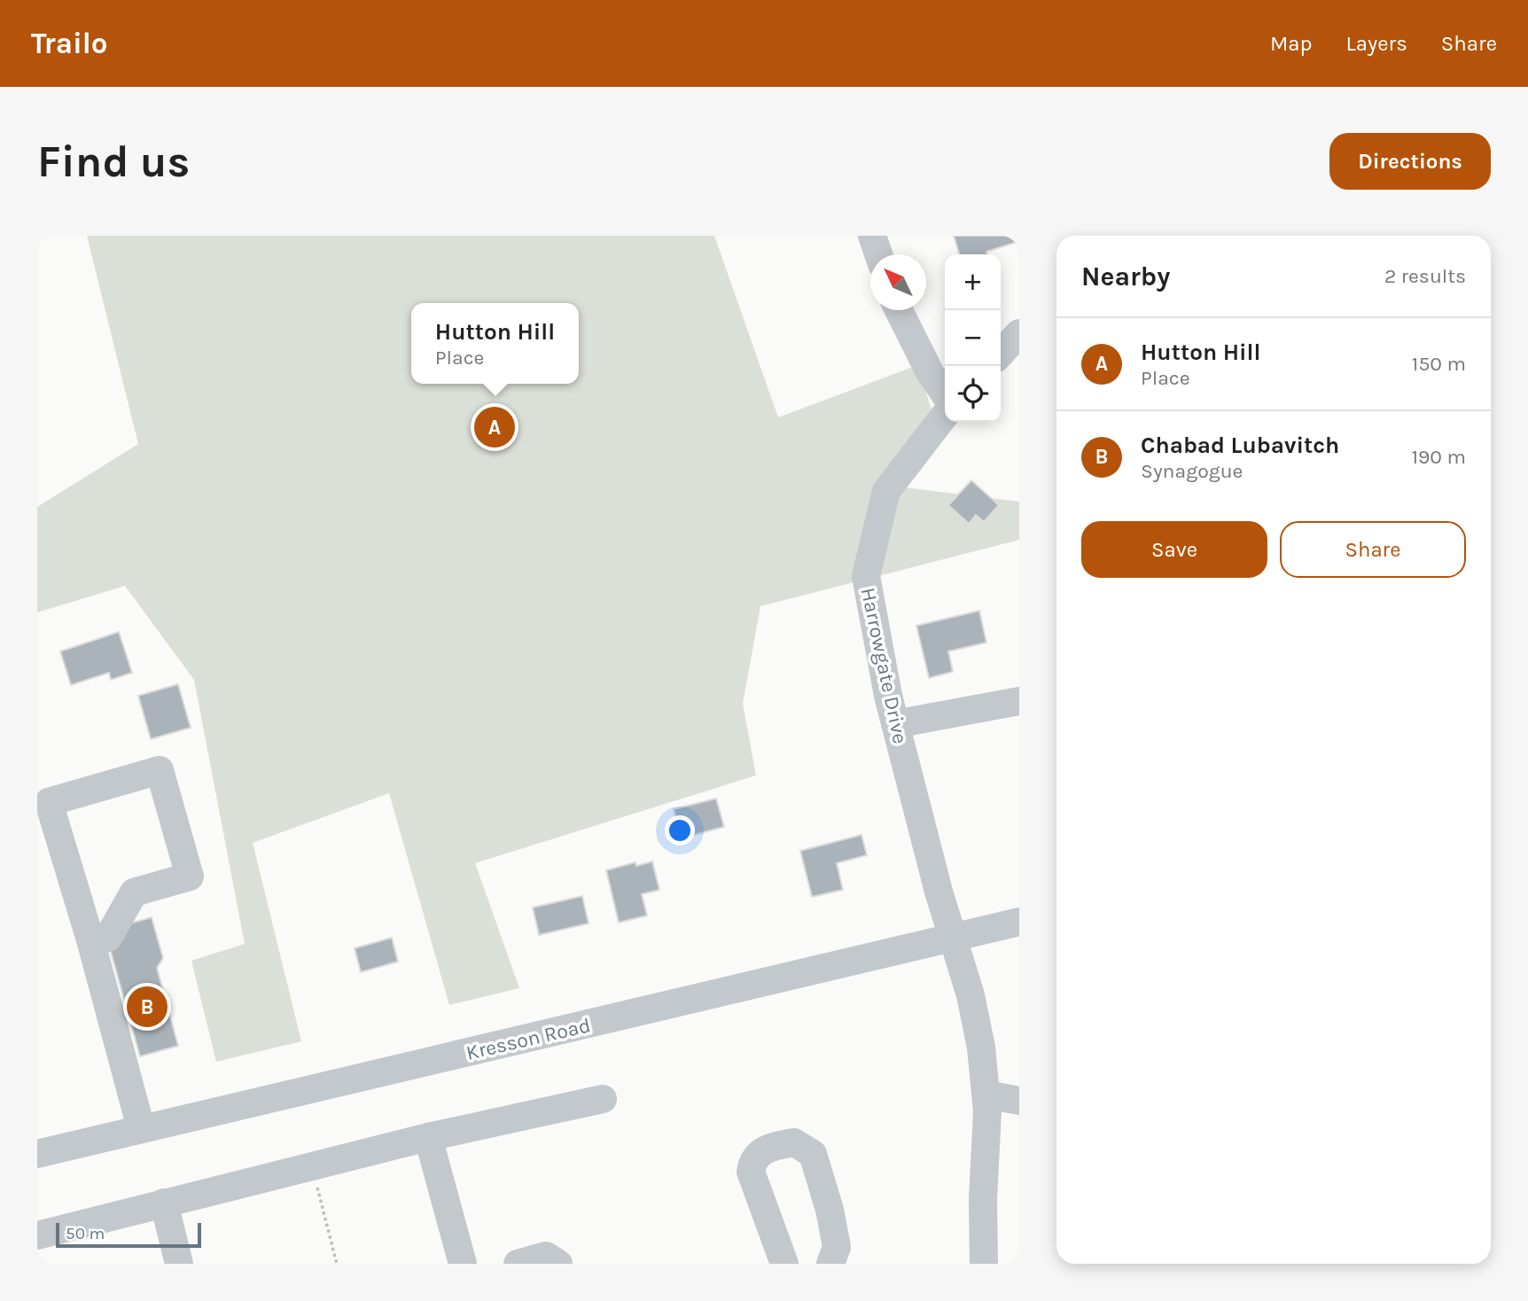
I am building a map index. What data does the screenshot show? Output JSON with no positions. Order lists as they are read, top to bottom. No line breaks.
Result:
{"streets":{"street":["Harrowgate Drive","Kresson Road"]},"crossings":[["Harrowgate Drive","Kresson Road"]],"scale_bar":"50 m","north":"top left","page":{"header":"Trailo","nav":["Map","Layers","Share"],"buttons":["Directions",["Save","Share"]],"title":"Find us","heading":["Nearby","2 results"],"map_buttons":["+","−"],"popup":["Hutton Hill","Place"],"list":[{"mark":"A","name":"Hutton Hill","note":"Place","value":"150 m"},{"mark":"B","name":"Chabad Lubavitch","note":"Synagogue","value":"190 m"}],"pins":["A","B"],"scale":"50 m"}}
